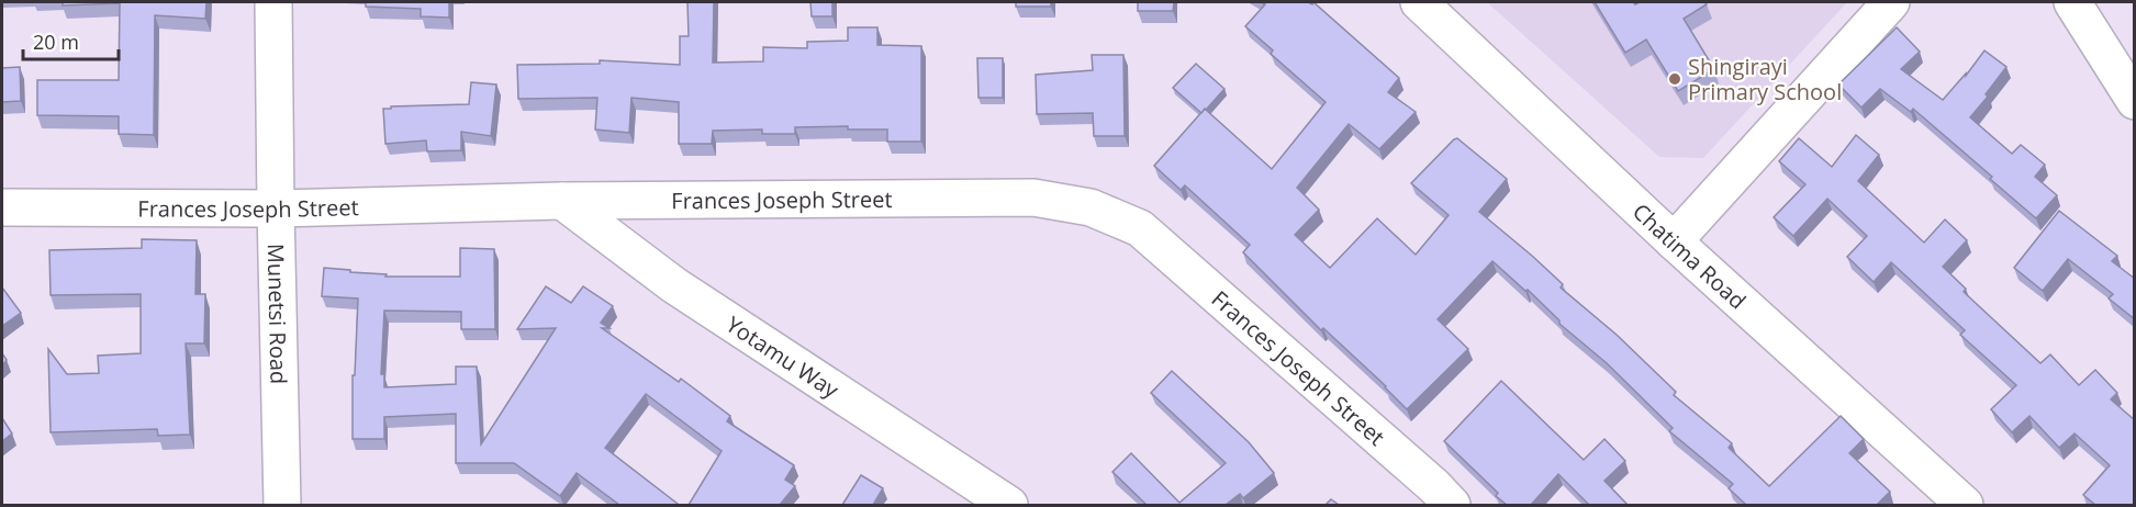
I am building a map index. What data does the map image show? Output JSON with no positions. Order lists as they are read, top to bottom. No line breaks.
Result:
{"streets":{"street":["Frances Joseph Street","Chatima Road","Munetsi Road","Yotamu Way"]},"crossings":[["Frances Joseph Street","Munetsi Road"],["Frances Joseph Street","Yotamu Way"]],"places":["Shingirayi Primary School"],"scale_bar":"20 m"}
